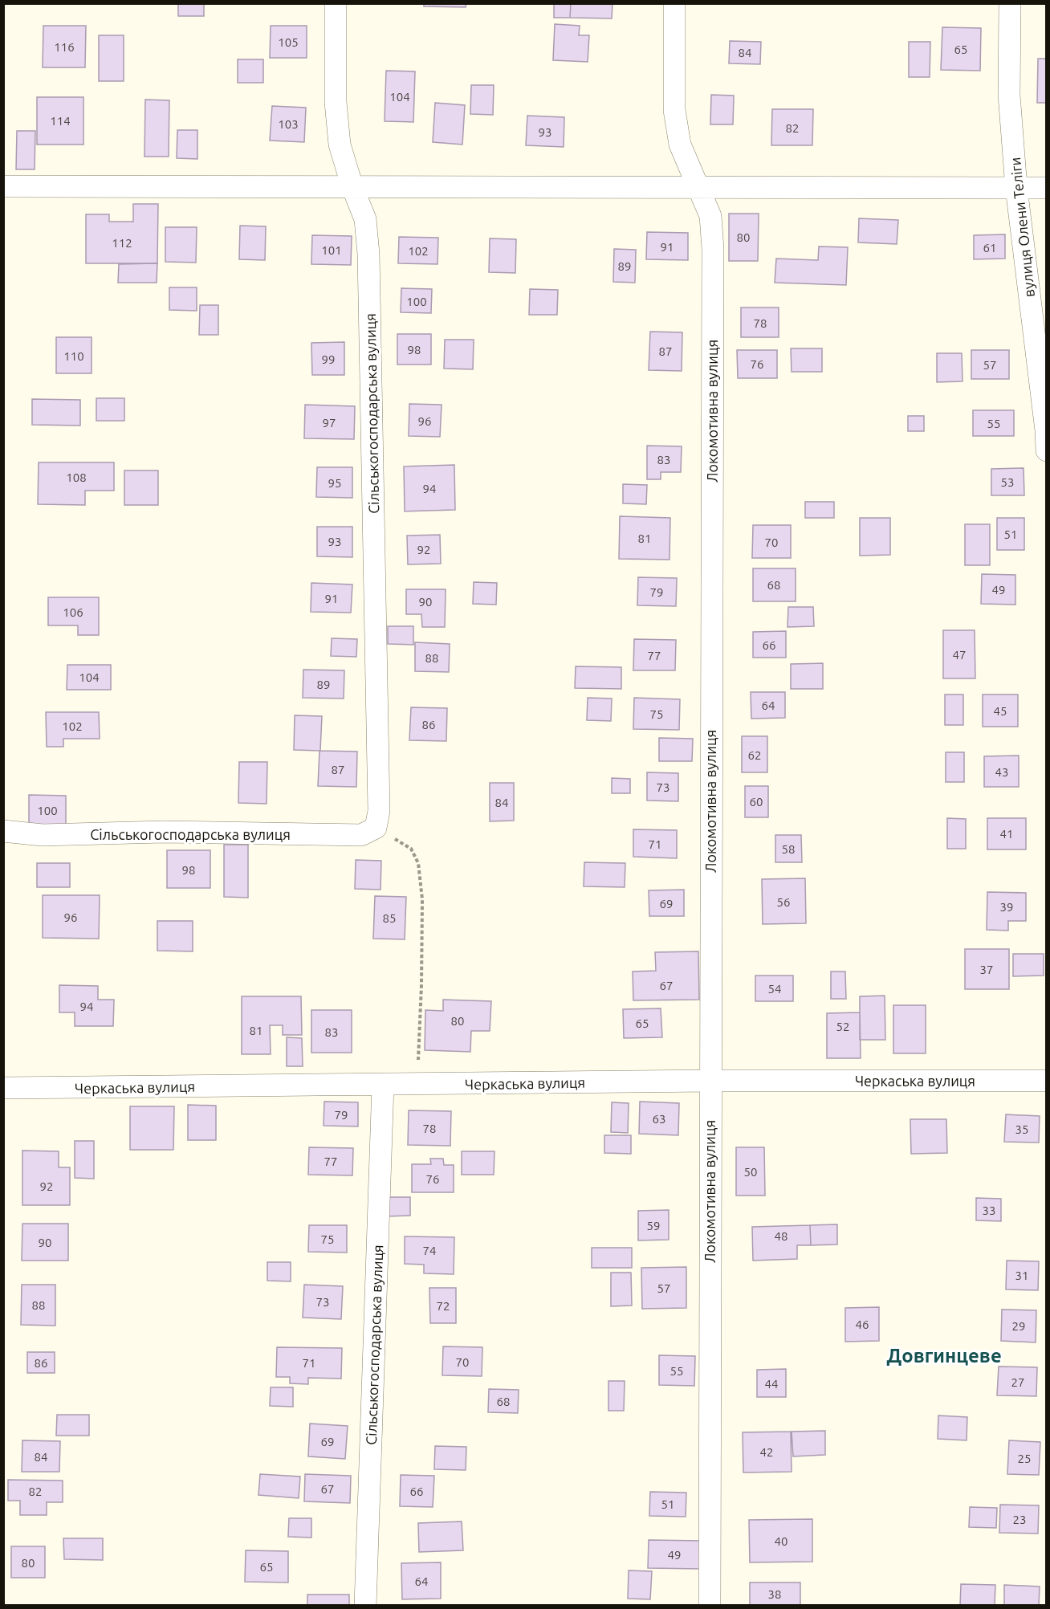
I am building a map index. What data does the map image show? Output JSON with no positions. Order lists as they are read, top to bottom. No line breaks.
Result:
{"streets":{"street":["вулиця Олени Теліги","Локомотивна вулиця","Сільськогосподарська вулиця","Черкаська вулиця"]},"crossings":[["Локомотивна вулиця","Черкаська вулиця"],["Сільськогосподарська вулиця","Черкаська вулиця"]],"districts":["Довгинцеве"],"house_numbers":["105","116","65","84","104","114","103","82","93","80","112","91","61","101","102","89","100","78","98","87","110","99","76","57","96","97","55","83","108","53","95","94","51","81","93","70","92","68","49","79","91","90","106","66","47","77","88","104","89","64","45","75","86","102","62","87","43","73","60","84","100","41","71","58","98","56","69","39","96","85","37","67","54","94","80","65","52","81","83","79","63","78","35","77","50","76","92","33","59","48","75","90","74","31","57","73","88","72","46","29","70","86","71","55","27","44","68","69","42","84","25","67","82","66","51","23","40","49","80","65","64","38"]}
